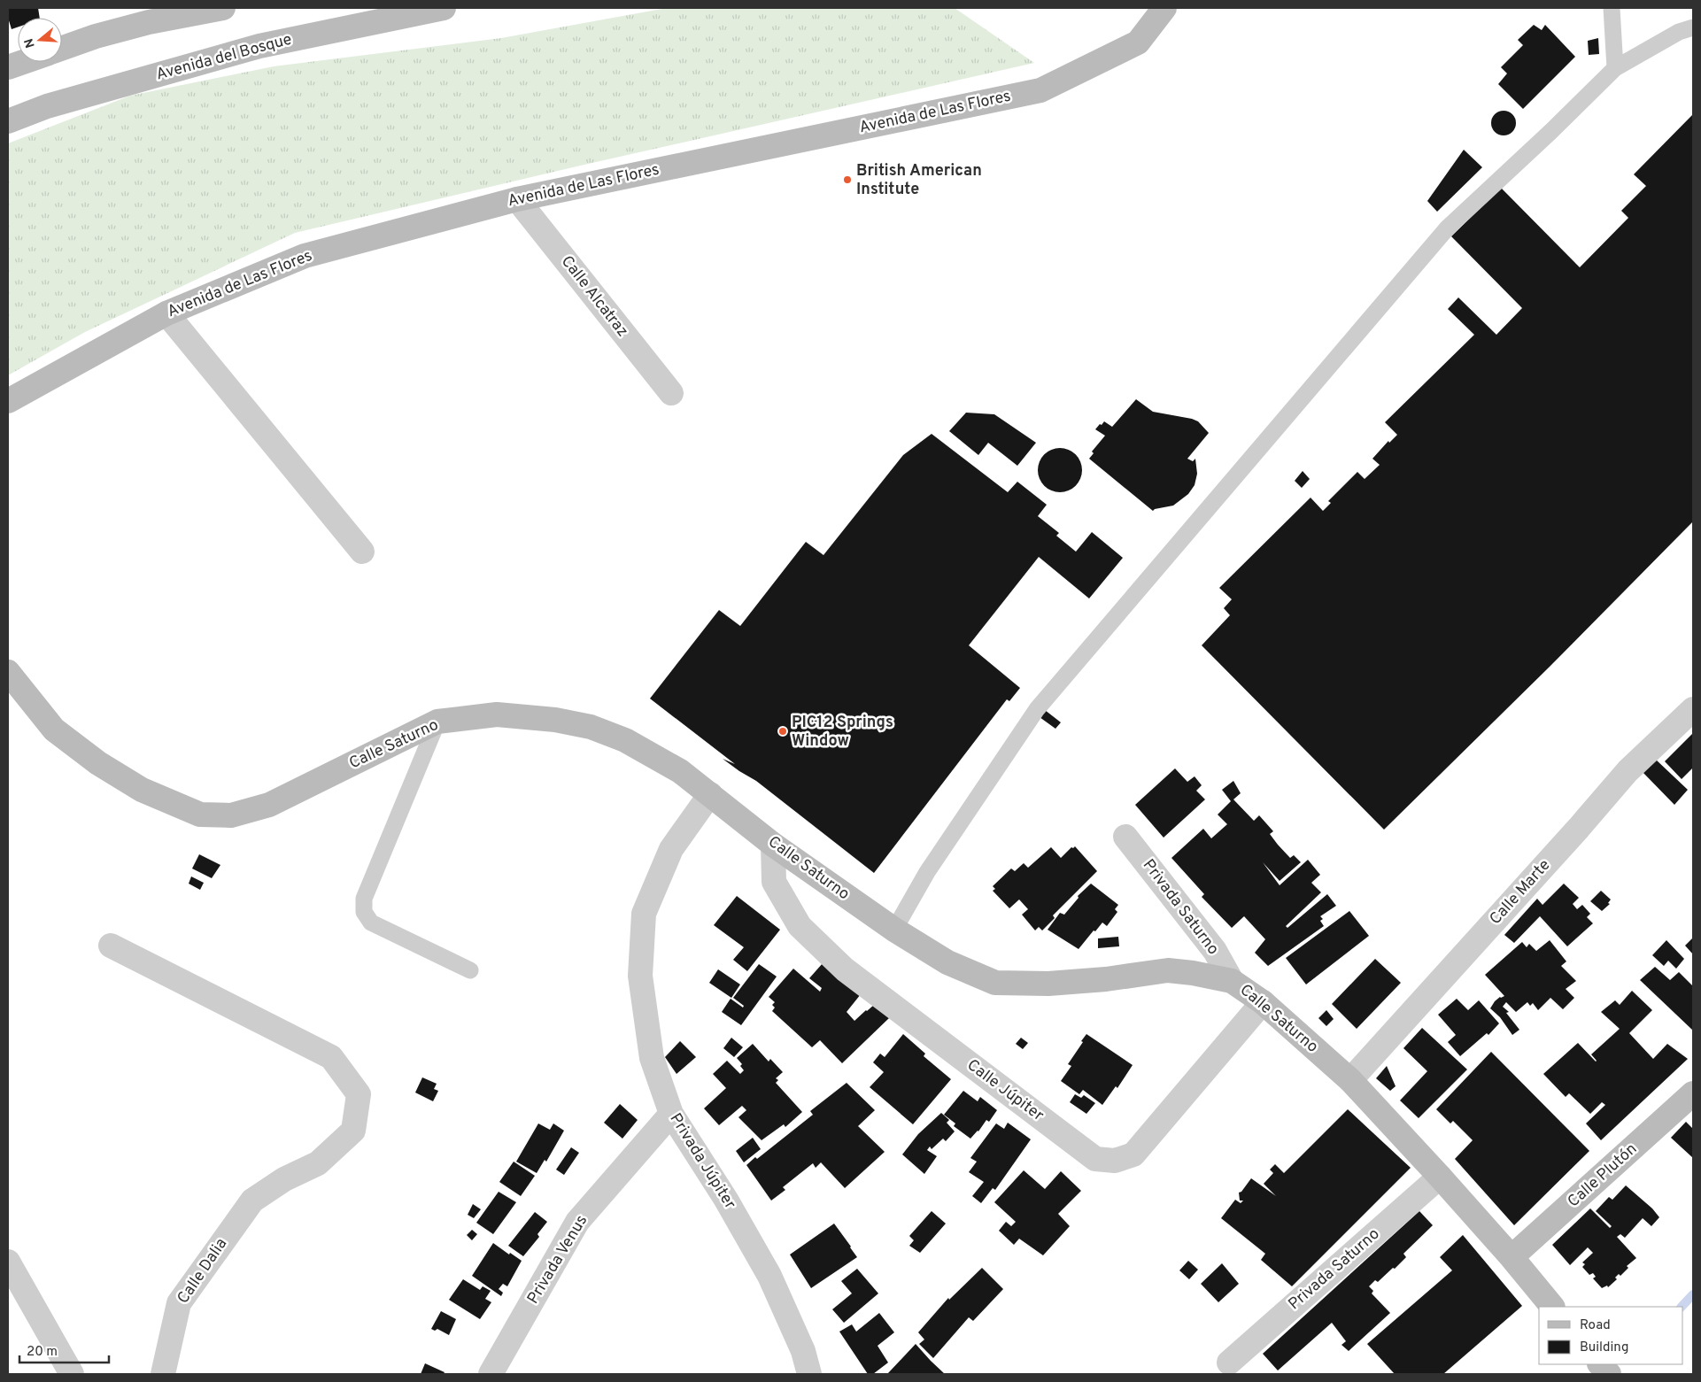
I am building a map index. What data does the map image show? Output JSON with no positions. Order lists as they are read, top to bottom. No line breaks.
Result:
{"streets":{"main road":["Avenida del Bosque","Avenida de Las Flores","Calle Saturno","Calle Plutón"],"street":["Calle Alcatraz","Calle Marte","Privada Saturno","Calle Júpiter","Privada Júpiter","Privada Venus","Calle Dalia"]},"crossings":[["Avenida de Las Flores","Calle Alcatraz"],["Calle Saturno","Calle Marte"],["Calle Saturno","Privada Saturno"],["Calle Saturno","Calle Júpiter"],["Calle Saturno","Privada Júpiter"],["Calle Saturno","Calle Plutón"],["Privada Júpiter","Privada Venus"]],"places":["British American Institute","PIC12 Springs Window"],"legend":["Road","Building"],"scale_bar":"20 m","north":"left"}
